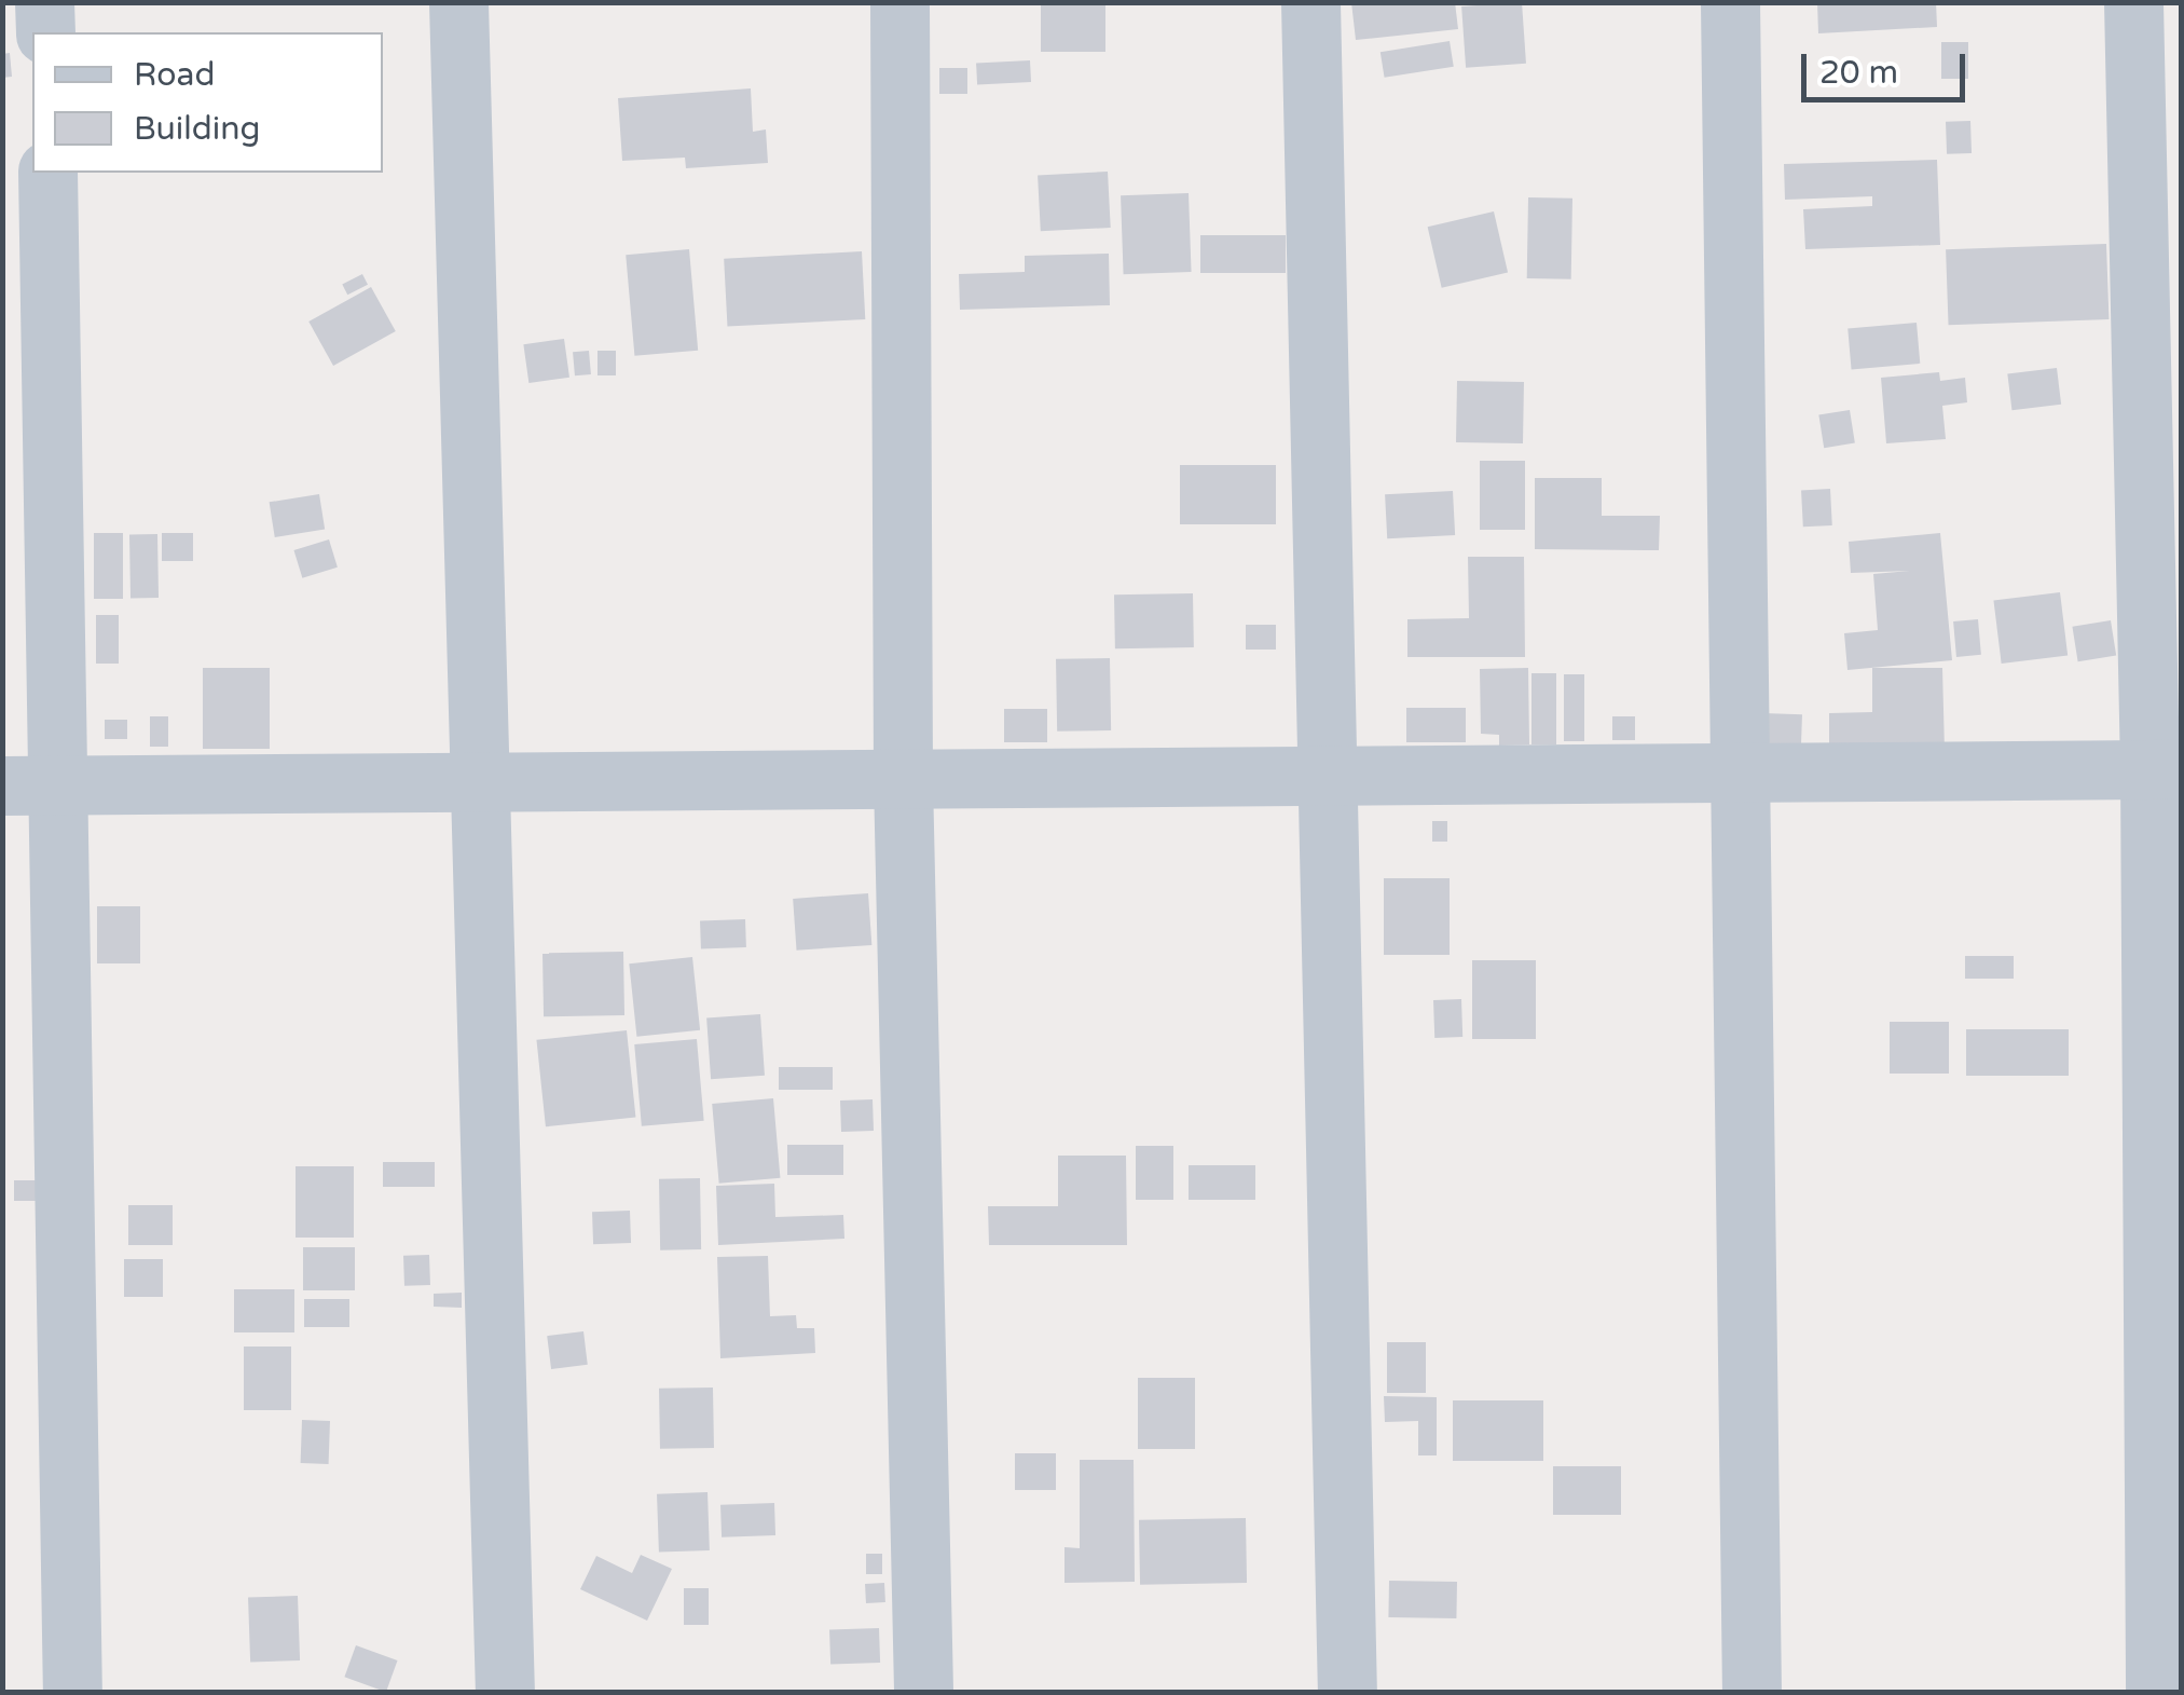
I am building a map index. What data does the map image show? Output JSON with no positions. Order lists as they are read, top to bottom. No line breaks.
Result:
{"legend":["Road","Building"],"scale_bar":"20 m"}
